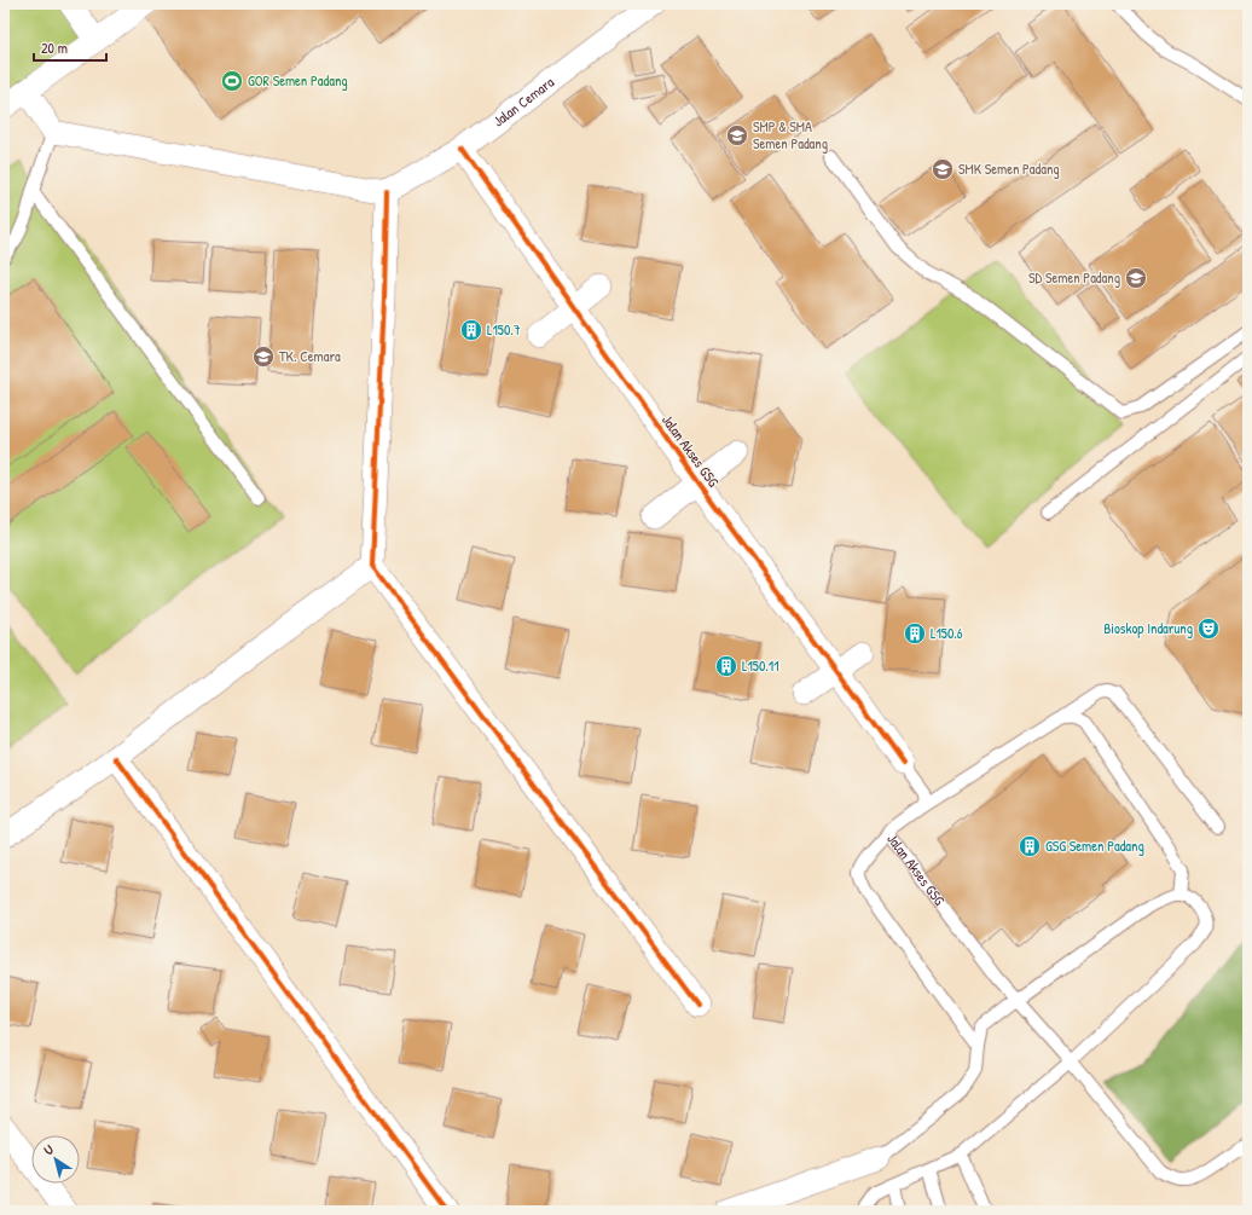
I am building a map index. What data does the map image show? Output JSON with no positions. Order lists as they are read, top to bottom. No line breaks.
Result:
{"streets":{"street":["Jalan Cemara","Jalan Akses GSG"]},"crossings":[["Jalan Cemara","Jalan Akses GSG"]],"places":{"sports":["GOR Semen Padang"],"school or university":["SMP & SMA Semen Padang","SMK Semen Padang","SD Semen Padang","TK. Cemara"],"building":["L150.7","L150.6","L150.11","GSG Semen Padang"],"theatre":["Bioskop Indarung"]},"scale_bar":"20 m","north":"top left"}
